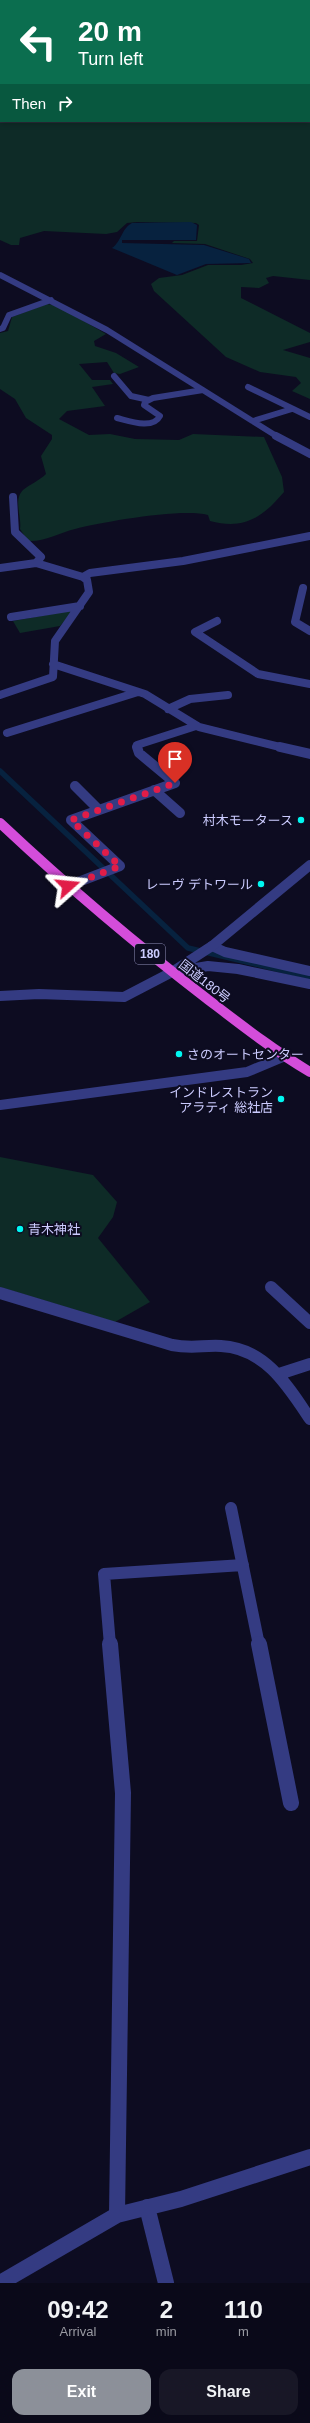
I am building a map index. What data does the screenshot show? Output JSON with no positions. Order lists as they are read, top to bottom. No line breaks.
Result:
{"streets":{"highway":["180","国道180号"]},"places":["村木モータース","レーヴ デトワール","さのオートセンター","インドレストラン アラティ 総社店","青木神社"],"page":{"turn":["20 m","Turn left"],"then":"Then","eta":["09:42","Arrival","2","min","110","m"],"buttons":["Exit","Share"]}}
